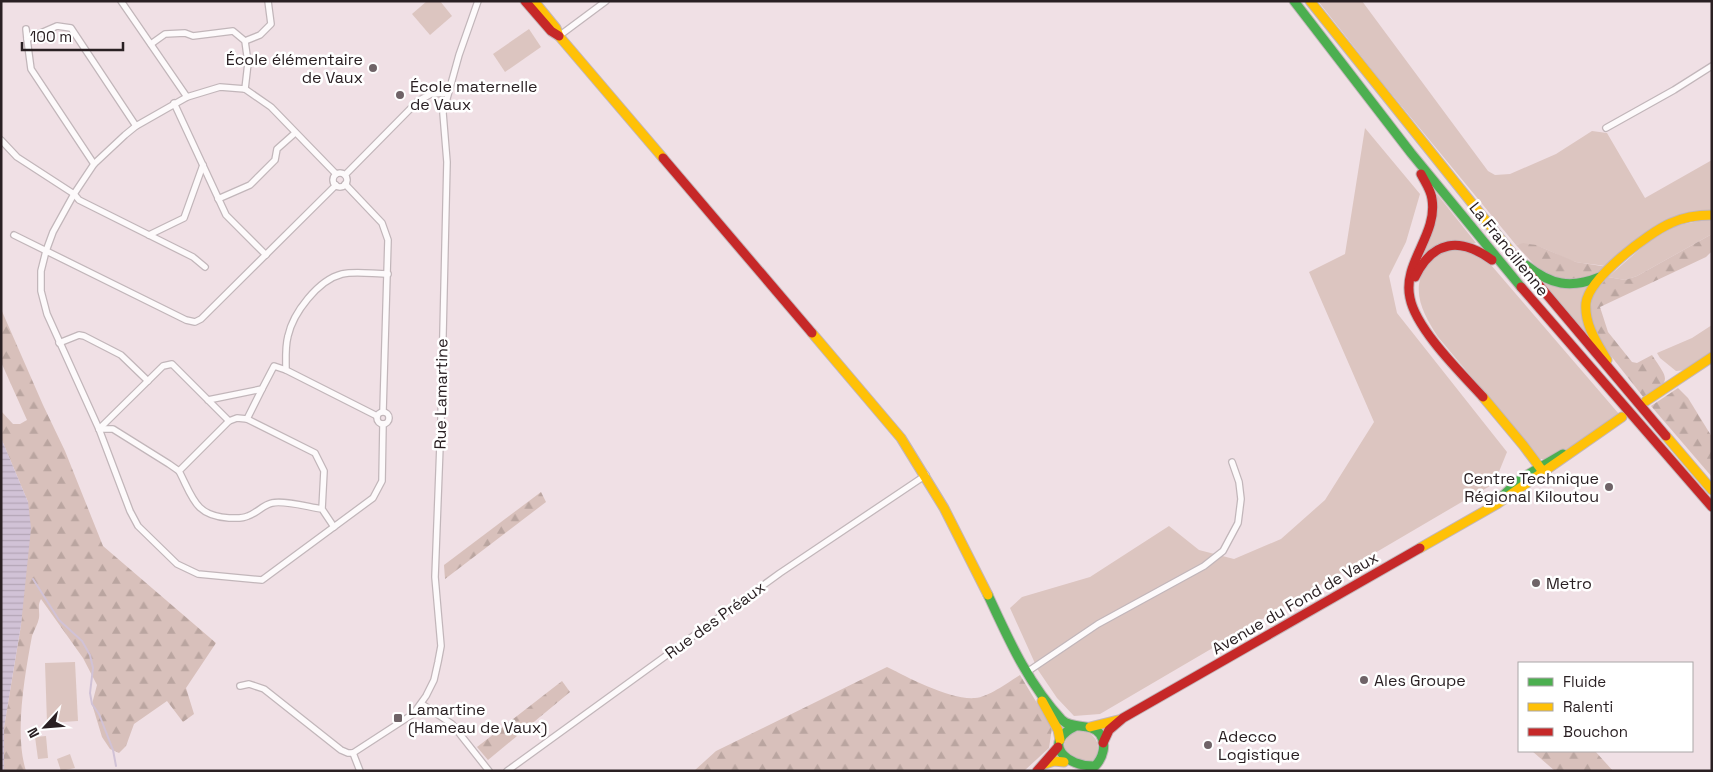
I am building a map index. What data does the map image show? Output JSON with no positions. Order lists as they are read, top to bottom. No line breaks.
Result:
{"streets":{"main road":["La Francilienne","Avenue du Fond de Vaux"],"street":["Rue Lamartine","Rue des Préaux"]},"places":{"other":["École élémentaire de Vaux","École maternelle de Vaux","Centre Technique Régional Kiloutou","Metro","Ales Groupe","Adecco Logistique"],"transit":["Lamartine (Hameau de Vaux)"]},"legend":["Fluide","Ralenti","Bouchon"],"scale_bar":"100 m","north":"bottom left"}
